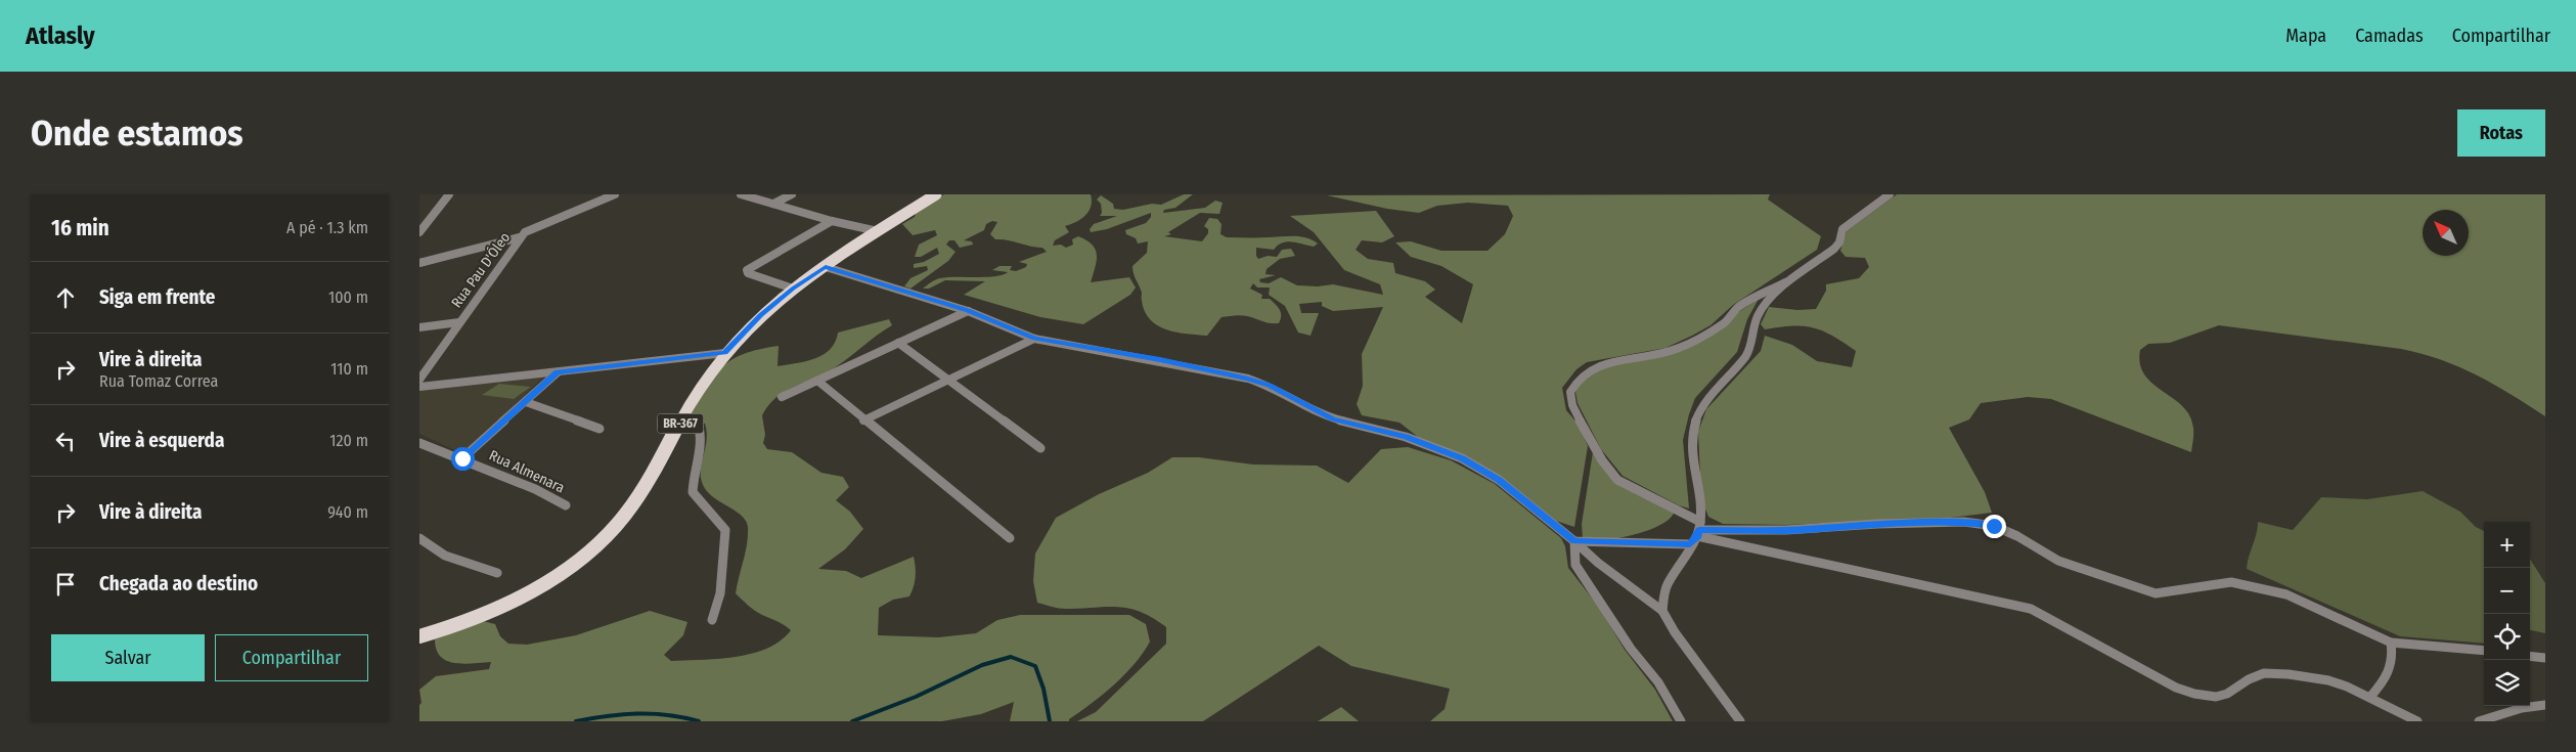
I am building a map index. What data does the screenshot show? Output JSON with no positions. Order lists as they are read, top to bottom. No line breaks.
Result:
{"streets":{"main road":["BR-367"],"street":["Rua Pau D'Óleo","Rua Almenara"]},"north":"top left","page":{"header":"Atlasly","nav":["Mapa","Camadas","Compartilhar"],"buttons":["Rotas",["Salvar","Compartilhar"]],"title":"Onde estamos","heading":["16 min","A pé · 1.3 km"],"list":[["Siga em frente","100 m"],["Vire à direita","Rua Tomaz Correa","110 m"],["Vire à esquerda","120 m"],["Vire à direita","940 m"],"Chegada ao destino"],"map_buttons":["+","−"]}}
